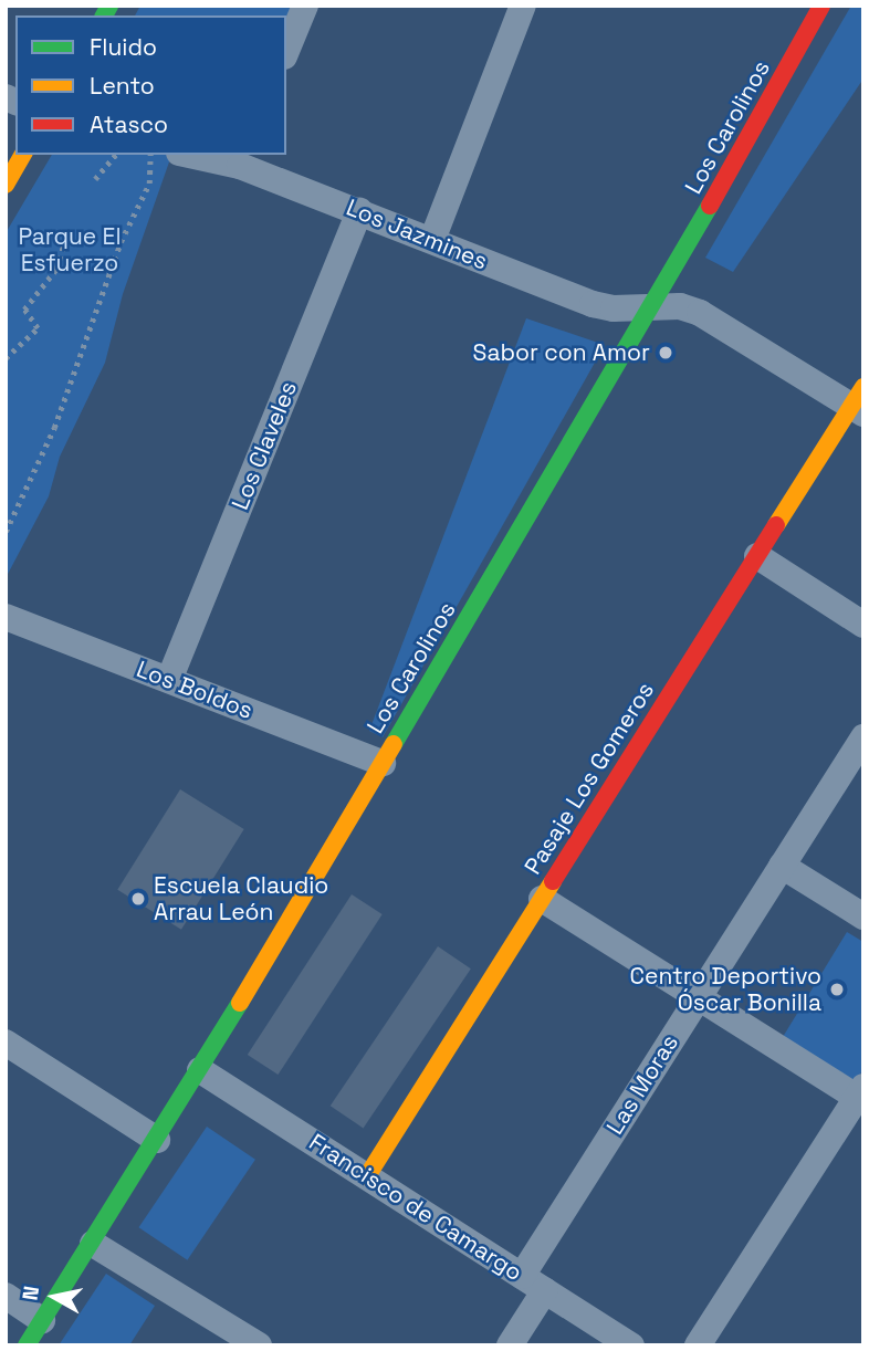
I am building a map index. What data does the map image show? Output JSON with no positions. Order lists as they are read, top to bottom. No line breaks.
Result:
{"streets":{"street":["Los Carolinos","Los Jazmines","Los Claveles","Los Boldos","Pasaje Los Gomeros","Las Moras","Francisco de Camargo"]},"crossings":[["Los Carolinos","Los Jazmines"],["Los Carolinos","Los Boldos"],["Los Carolinos","Francisco de Camargo"],["Los Jazmines","Los Claveles"],["Los Jazmines","Pasaje Los Gomeros"],["Los Claveles","Los Boldos"],["Pasaje Los Gomeros","Francisco de Camargo"],["Las Moras","Francisco de Camargo"]],"parks":["Parque El Esfuerzo"],"places":["Sabor con Amor","Escuela Claudio Arrau León","Centro Deportivo Óscar Bonilla"],"legend":["Fluido","Lento","Atasco"],"north":"left"}
